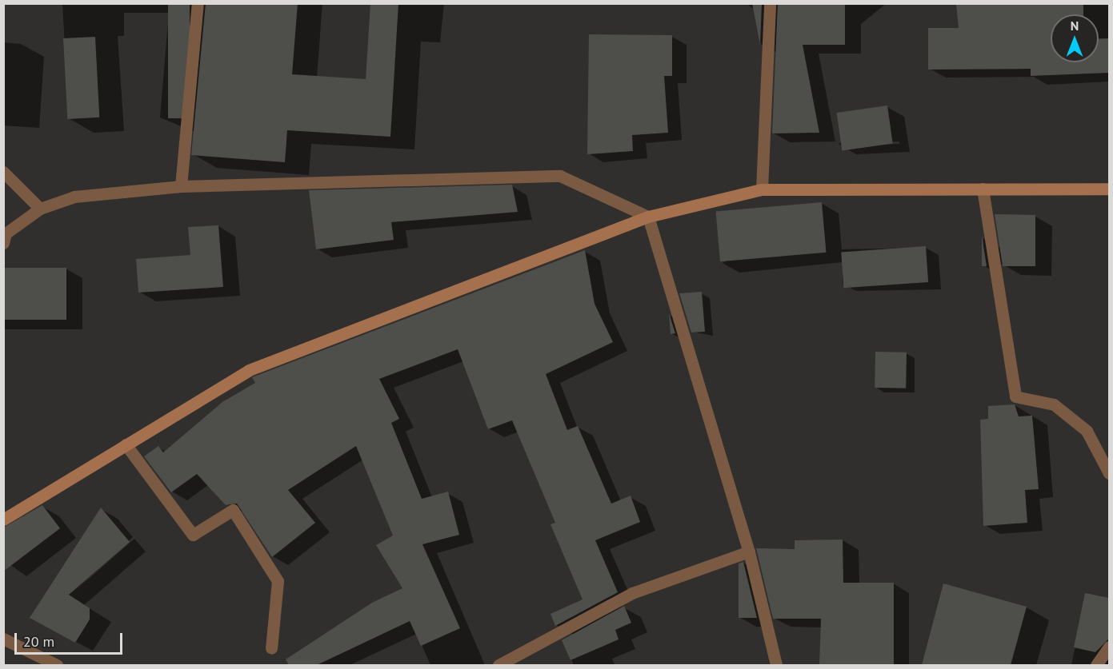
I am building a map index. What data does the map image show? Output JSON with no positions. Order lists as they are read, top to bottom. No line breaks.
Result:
{"scale_bar":"20 m","north":"top"}
